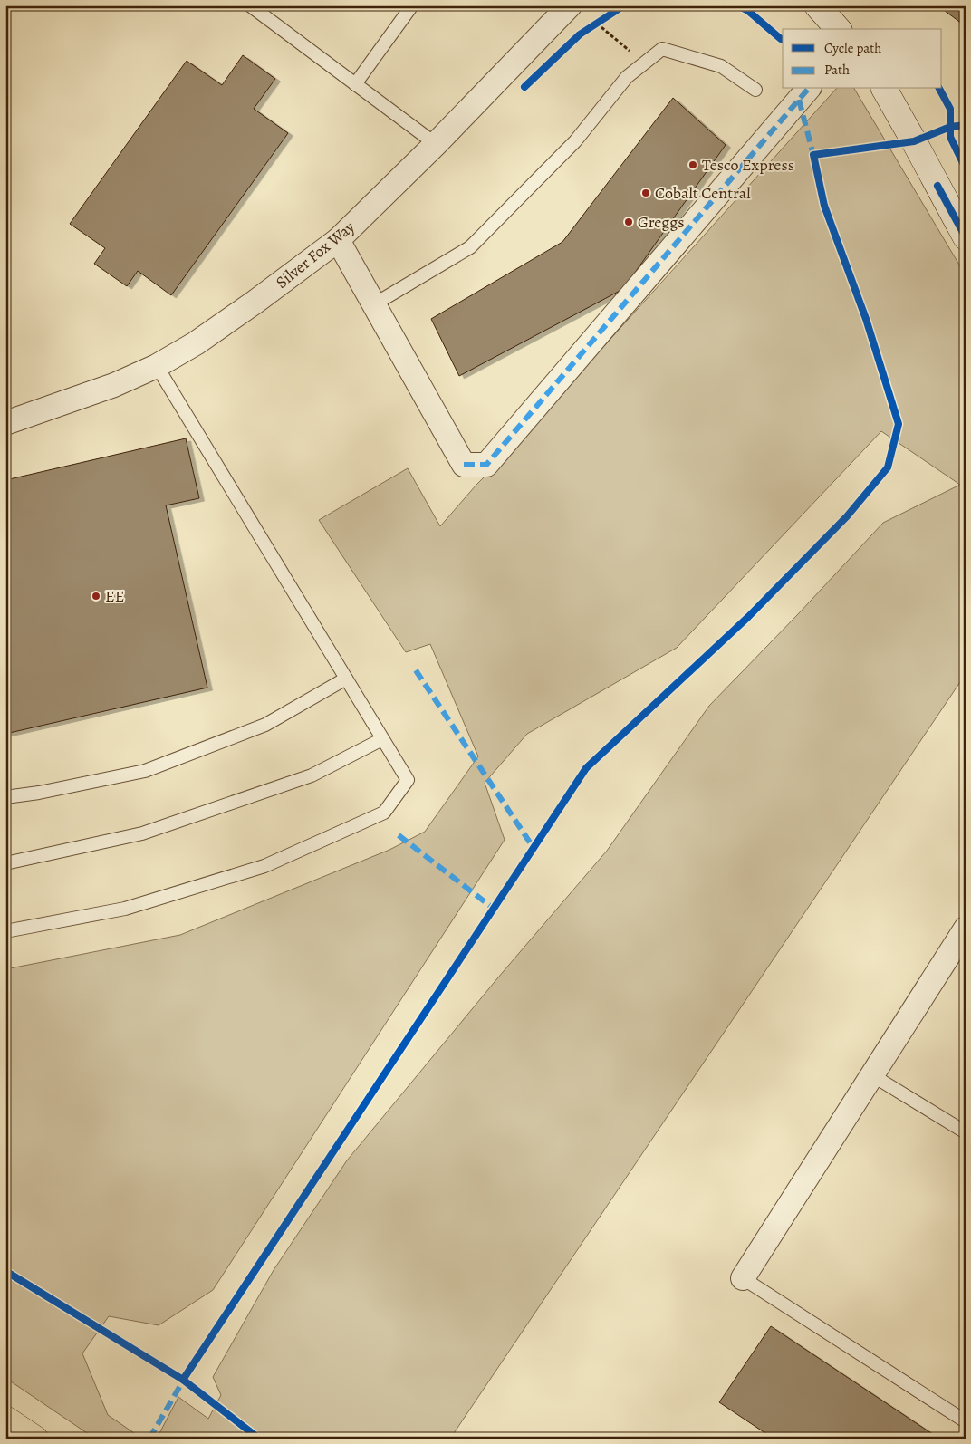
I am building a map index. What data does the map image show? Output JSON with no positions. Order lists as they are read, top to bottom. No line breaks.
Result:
{"streets":{"street":["Silver Fox Way"]},"places":["Tesco Express","Cobalt Central","Greggs","EE"],"legend":["Cycle path","Path"]}
